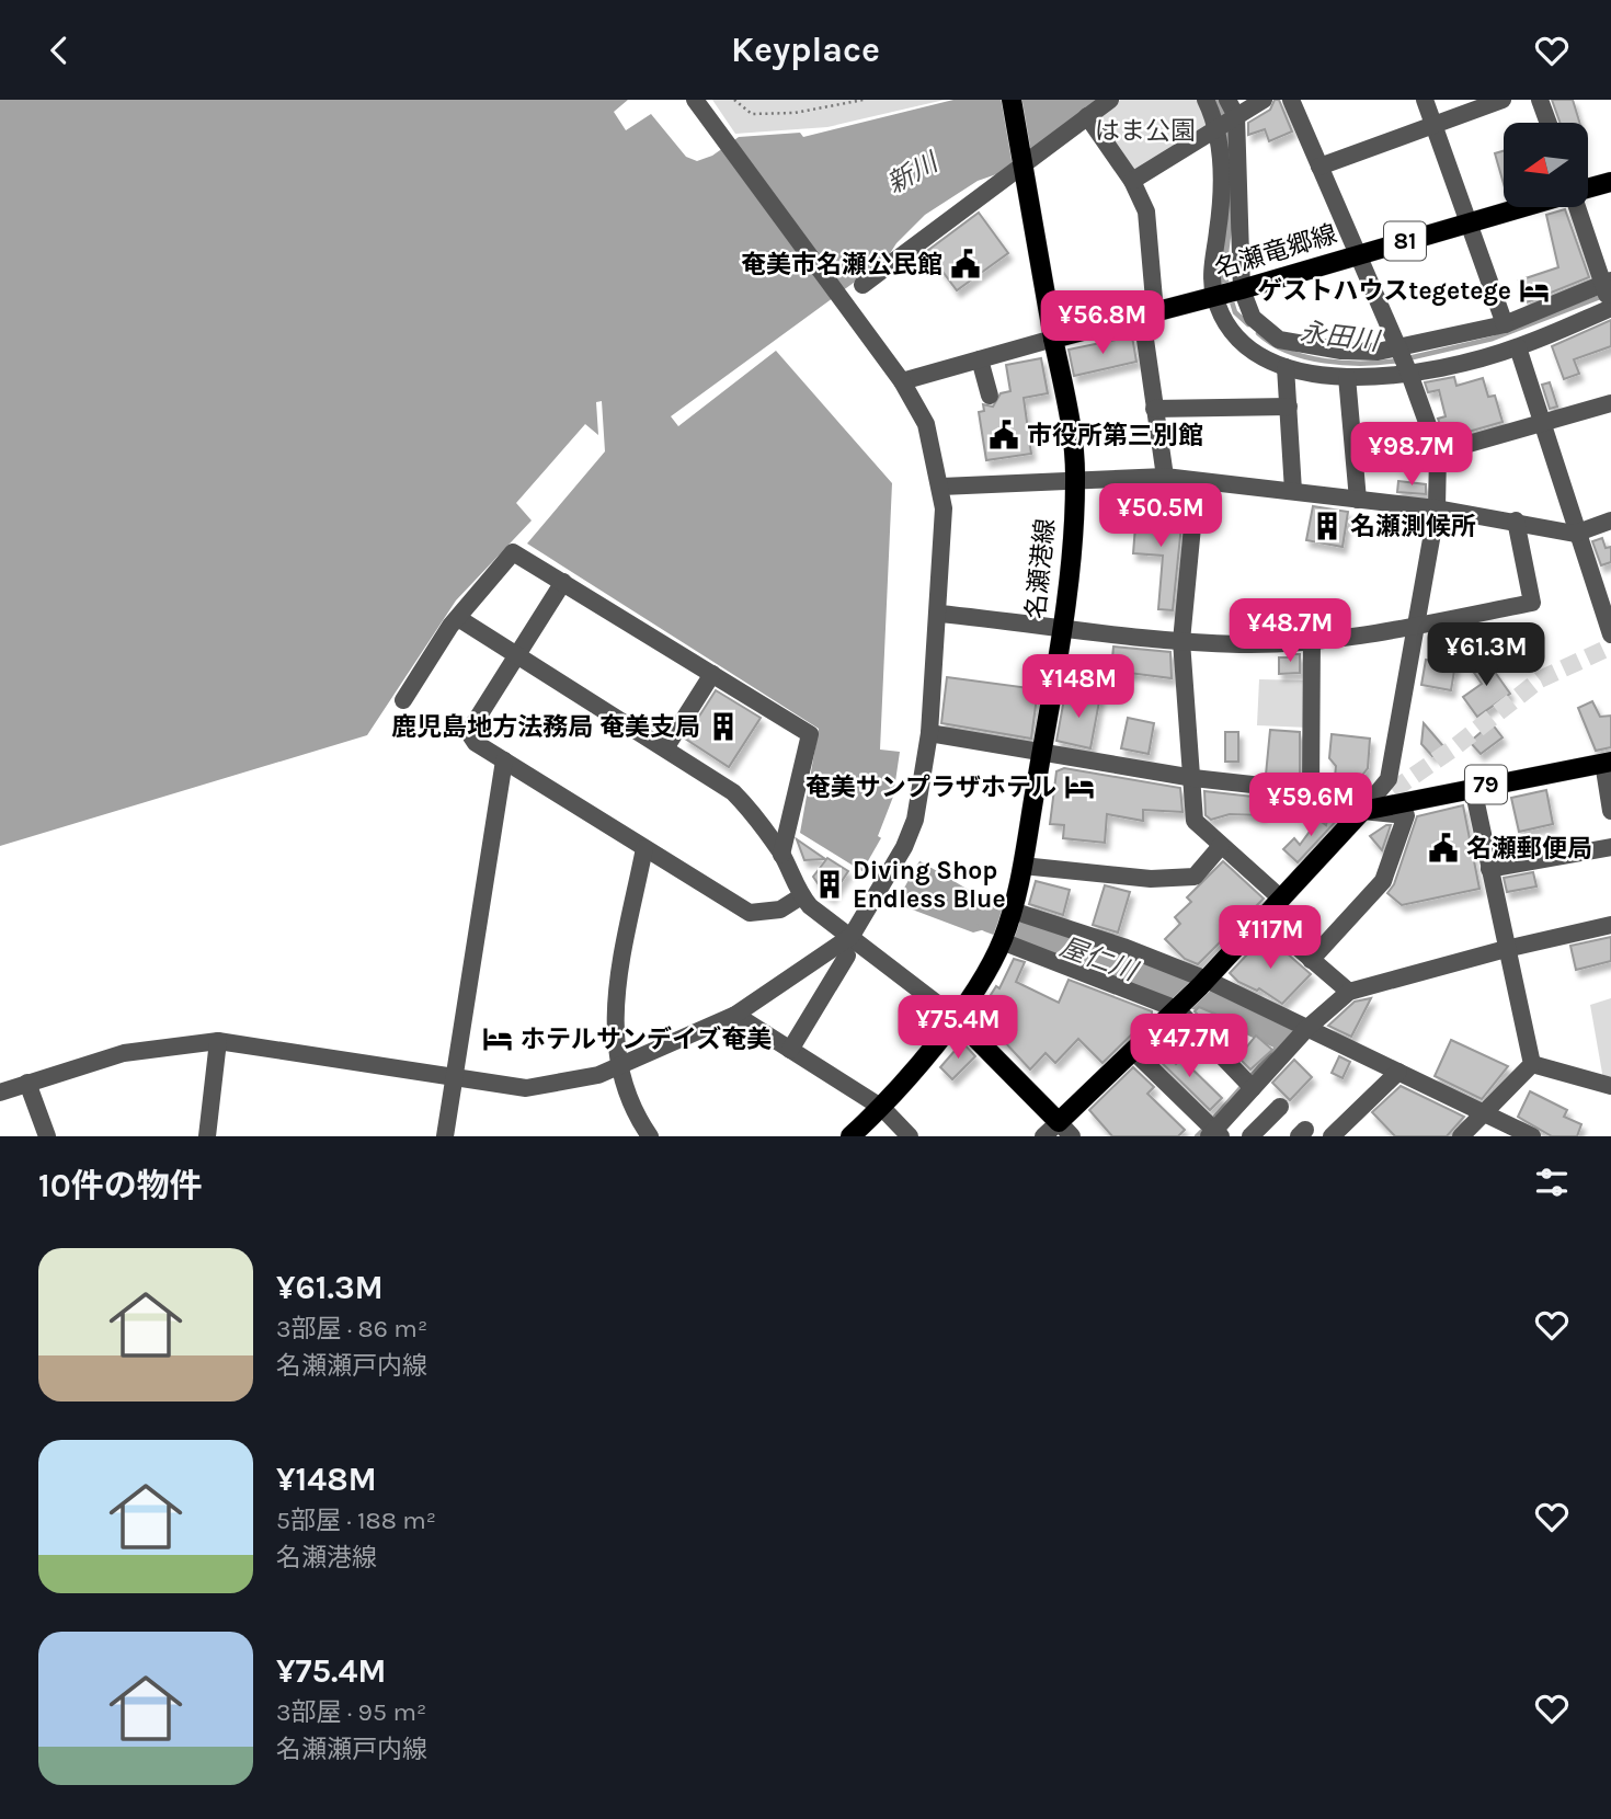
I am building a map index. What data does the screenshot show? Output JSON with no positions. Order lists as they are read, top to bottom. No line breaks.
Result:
{"streets":{"main road":["81","名瀬竜郷線","名瀬港線","79"]},"crossings":[["名瀬竜郷線","名瀬港線"]],"water":["新川","永田川","屋仁川"],"parks":["はま公園"],"places":{"public building":["奄美市名瀬公民館","市役所第三別館","名瀬郵便局"],"hotel":["ゲストハウスtegetege","奄美サンプラザホテル","ホテルサンデイズ奄美"],"building":["名瀬測候所","鹿児島地方法務局 奄美支局","Diving Shop Endless Blue"]},"north":"left","page":{"header":"Keyplace","price":["¥56.8M","¥98.7M","¥50.5M","¥48.7M","¥61.3M","¥148M","¥59.6M","¥117M","¥75.4M","¥47.7M"],"heading":"10件の物件","list":[{"name":"¥61.3M","note":"3部屋 · 86 m² · 名瀬瀬戸内線"},{"name":"¥148M","note":"5部屋 · 188 m² · 名瀬港線"},{"name":"¥75.4M","note":"3部屋 · 95 m² · 名瀬瀬戸内線"}]}}
